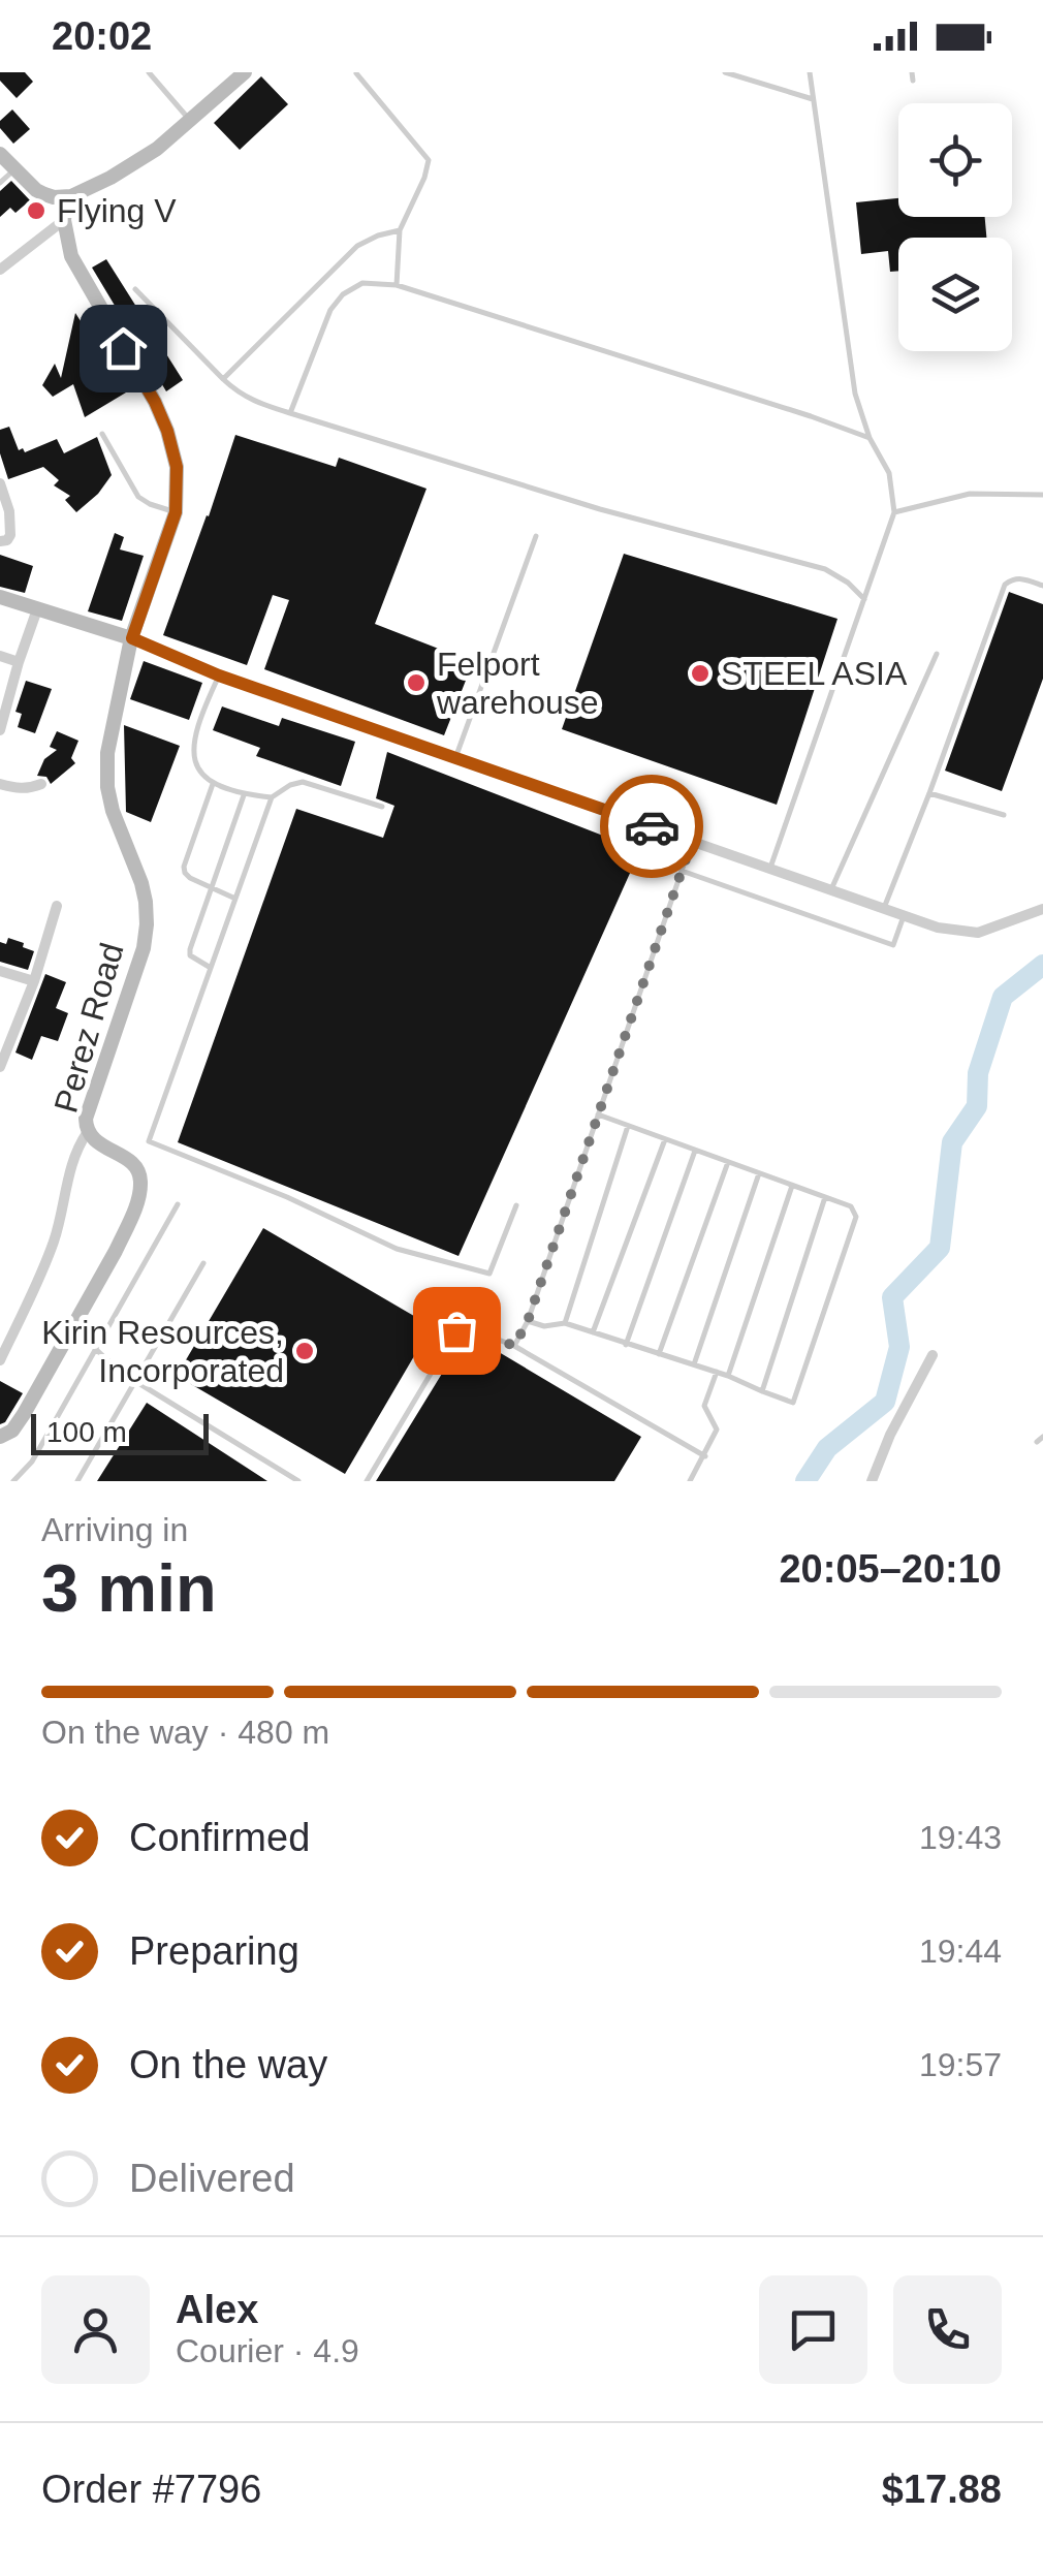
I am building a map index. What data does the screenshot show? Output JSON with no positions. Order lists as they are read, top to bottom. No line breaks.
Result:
{"streets":{"street":["Perez Road"]},"places":["Flying V","STEEL ASIA","Felport warehouse","Kirin Resources, Incorporated"],"scale_bar":"100 m","page":{"status":"20:02","scale":"100 m","heading":["3 min","Arriving in","20:05–20:10"],"panel":["Alex","Courier · 4.9","Order #7796","$17.88"],"bar":"On the way · 480 m","list":[["Confirmed","19:43"],["Preparing","19:44"],["On the way","19:57"],"Delivered"]}}
